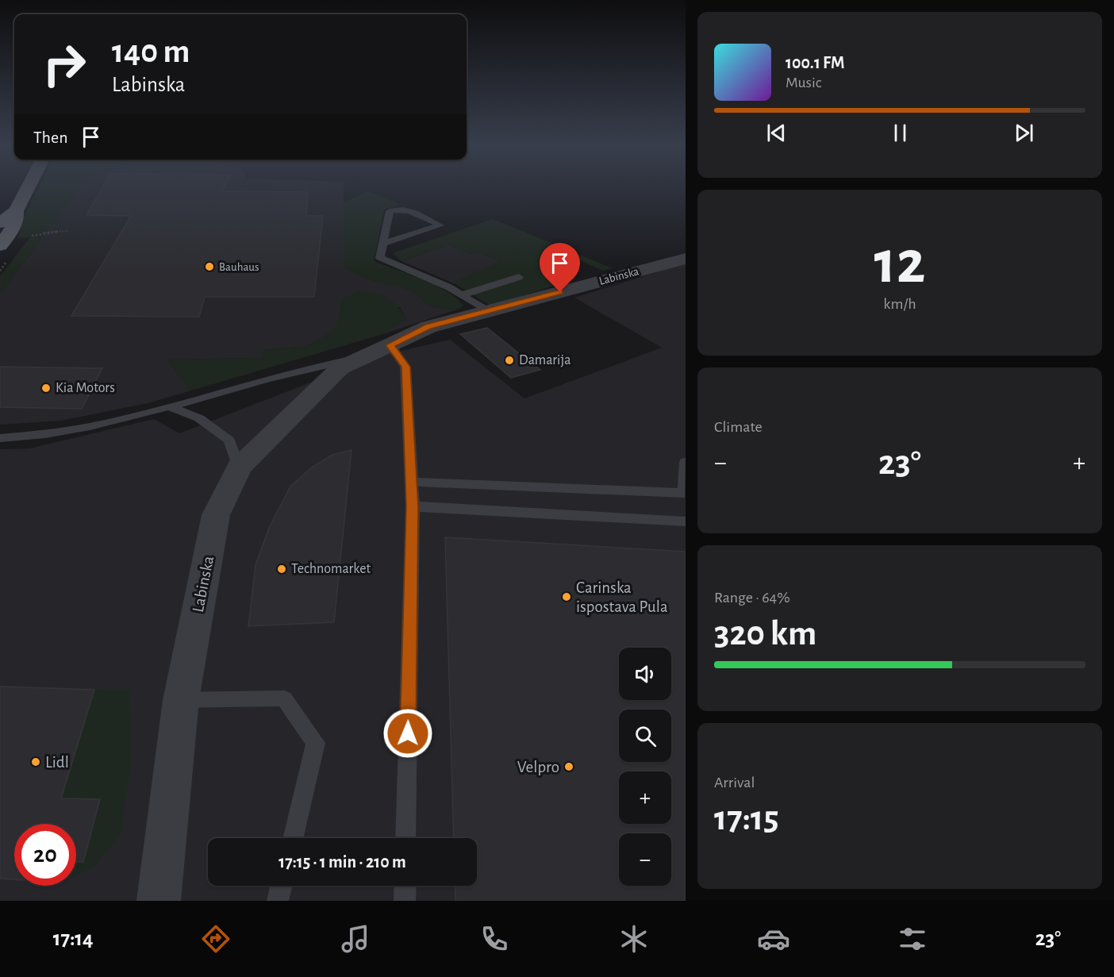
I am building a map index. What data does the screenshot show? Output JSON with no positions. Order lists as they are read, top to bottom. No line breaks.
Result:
{"streets":{"street":["Labinska"]},"places":["Bauhaus","Damarija","Kia Motors","Technomarket","Carinska ispostava Pula","Lidl","Velpro"],"page":{"turn":["140 m","Labinska"],"song":["100.1 FM","Music"],"then":"Then","tile":[["12","km/h"],"Climate",["Range · 64%","320 km"],["Arrival","17:15"]],"heat":["−","23°","+"],"map_buttons":["+","−"],"limit":"20","trip":"17:15 · 1 min · 210 m","tabs":["17:14","23°"]}}
